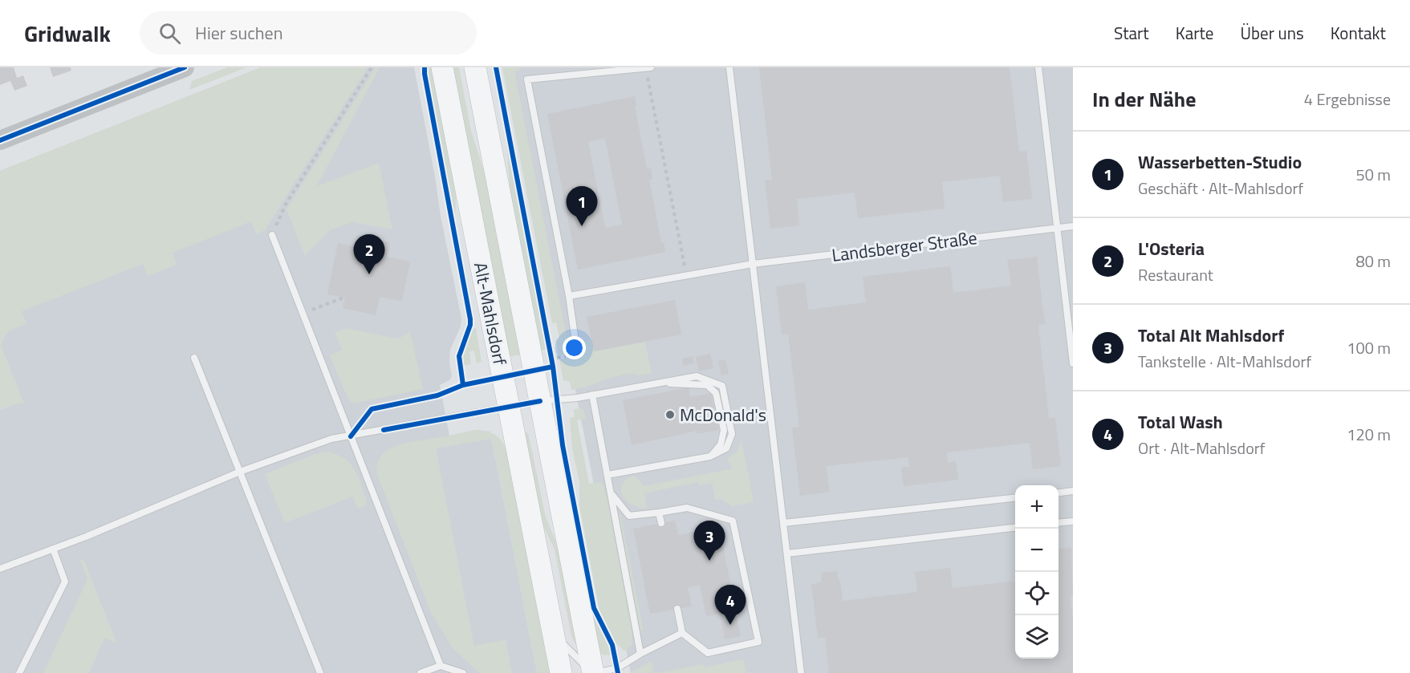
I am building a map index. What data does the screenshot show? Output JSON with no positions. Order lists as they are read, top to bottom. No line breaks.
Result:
{"streets":{"main road":["Alt-Mahlsdorf"],"lane":["Landsberger Straße"]},"places":["McDonald's"],"page":{"header":"Gridwalk","search":"Hier suchen","nav":["Start","Karte","Über uns","Kontakt"],"heading":["In der Nähe","4 Ergebnisse"],"list":[{"mark":"1","name":"Wasserbetten-Studio","note":"Geschäft · Alt-Mahlsdorf","value":"50 m"},{"mark":"2","name":"L'Osteria","note":"Restaurant","value":"80 m"},{"mark":"3","name":"Total Alt Mahlsdorf","note":"Tankstelle · Alt-Mahlsdorf","value":"100 m"},{"mark":"4","name":"Total Wash","note":"Ort · Alt-Mahlsdorf","value":"120 m"}],"pins":["1","2","3","4"],"map_buttons":["+","−"]}}
